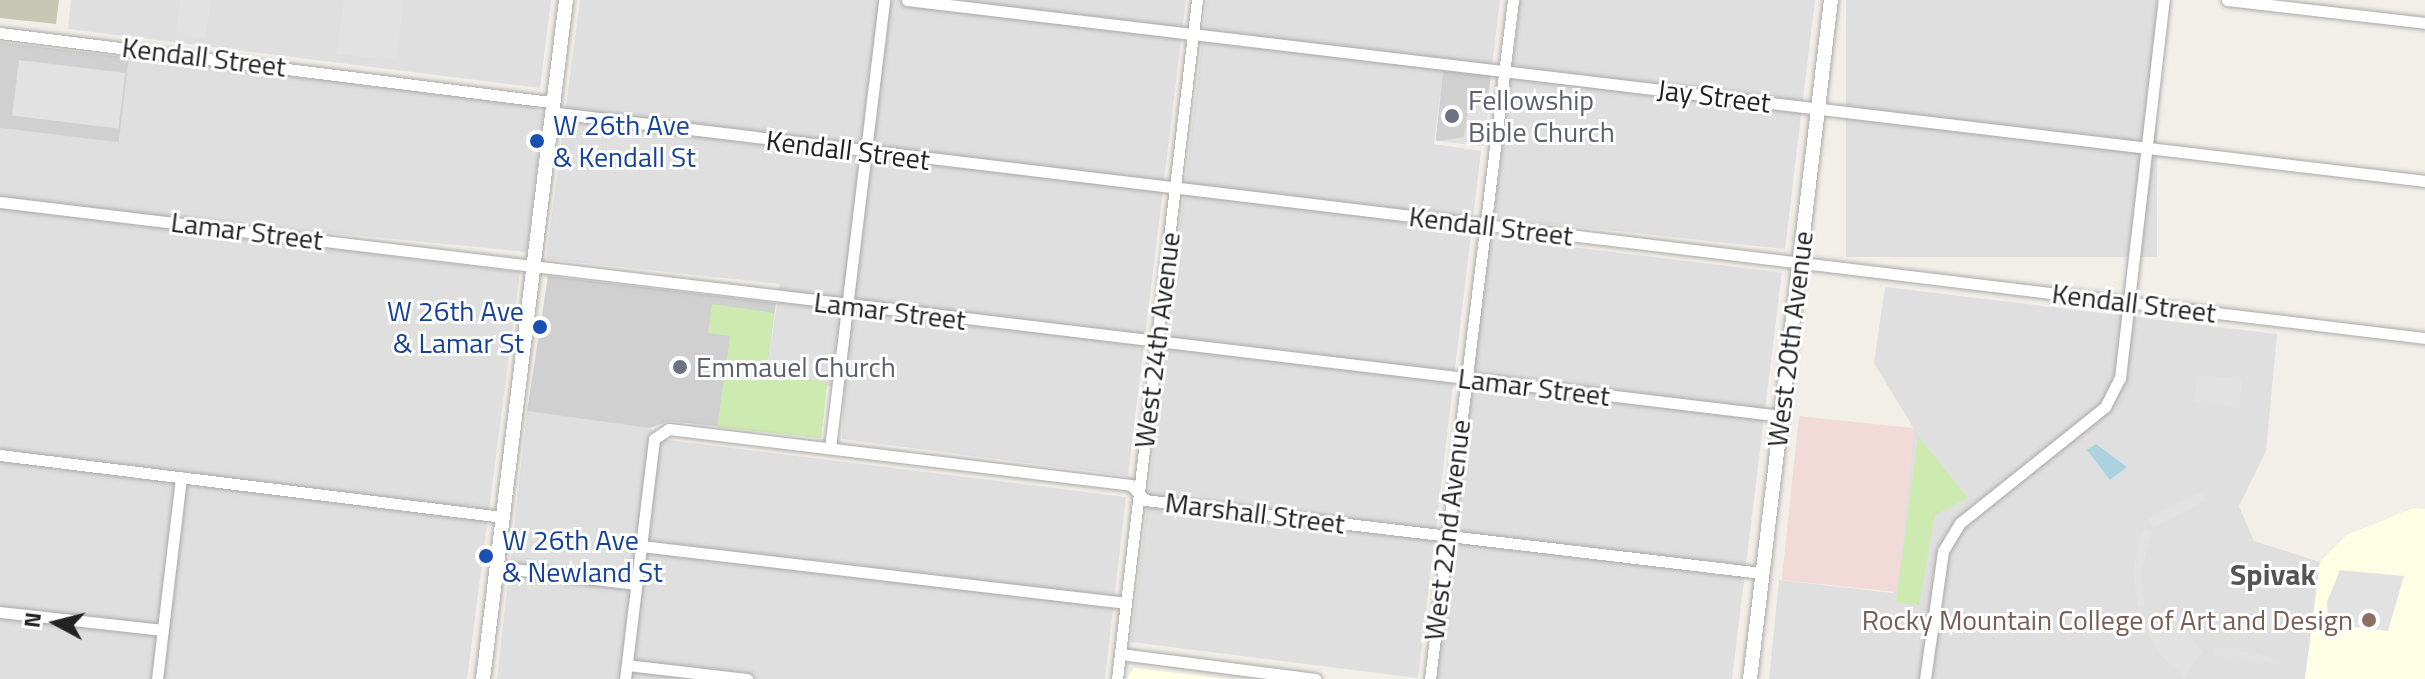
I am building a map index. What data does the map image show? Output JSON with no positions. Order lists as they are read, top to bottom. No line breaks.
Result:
{"streets":{"street":["Kendall Street","Jay Street","Lamar Street","West 20th Avenue","West 24th Avenue","Marshall Street","West 22nd Avenue"]},"crossings":[["Kendall Street","West 20th Avenue"],["Kendall Street","West 24th Avenue"],["Kendall Street","West 22nd Avenue"],["Jay Street","West 20th Avenue"],["Jay Street","West 24th Avenue"],["Jay Street","West 22nd Avenue"],["Lamar Street","West 20th Avenue"],["Lamar Street","West 24th Avenue"],["Lamar Street","West 22nd Avenue"],["West 20th Avenue","Marshall Street"],["West 24th Avenue","Marshall Street"],["Marshall Street","West 22nd Avenue"]],"districts":["Spivak"],"places":["Fellowship Bible Church","W 26th Ave & Kendall St","W 26th Ave & Lamar St","Emmauel Church","W 26th Ave & Newland St","Rocky Mountain College of Art and Design"],"north":"left"}
